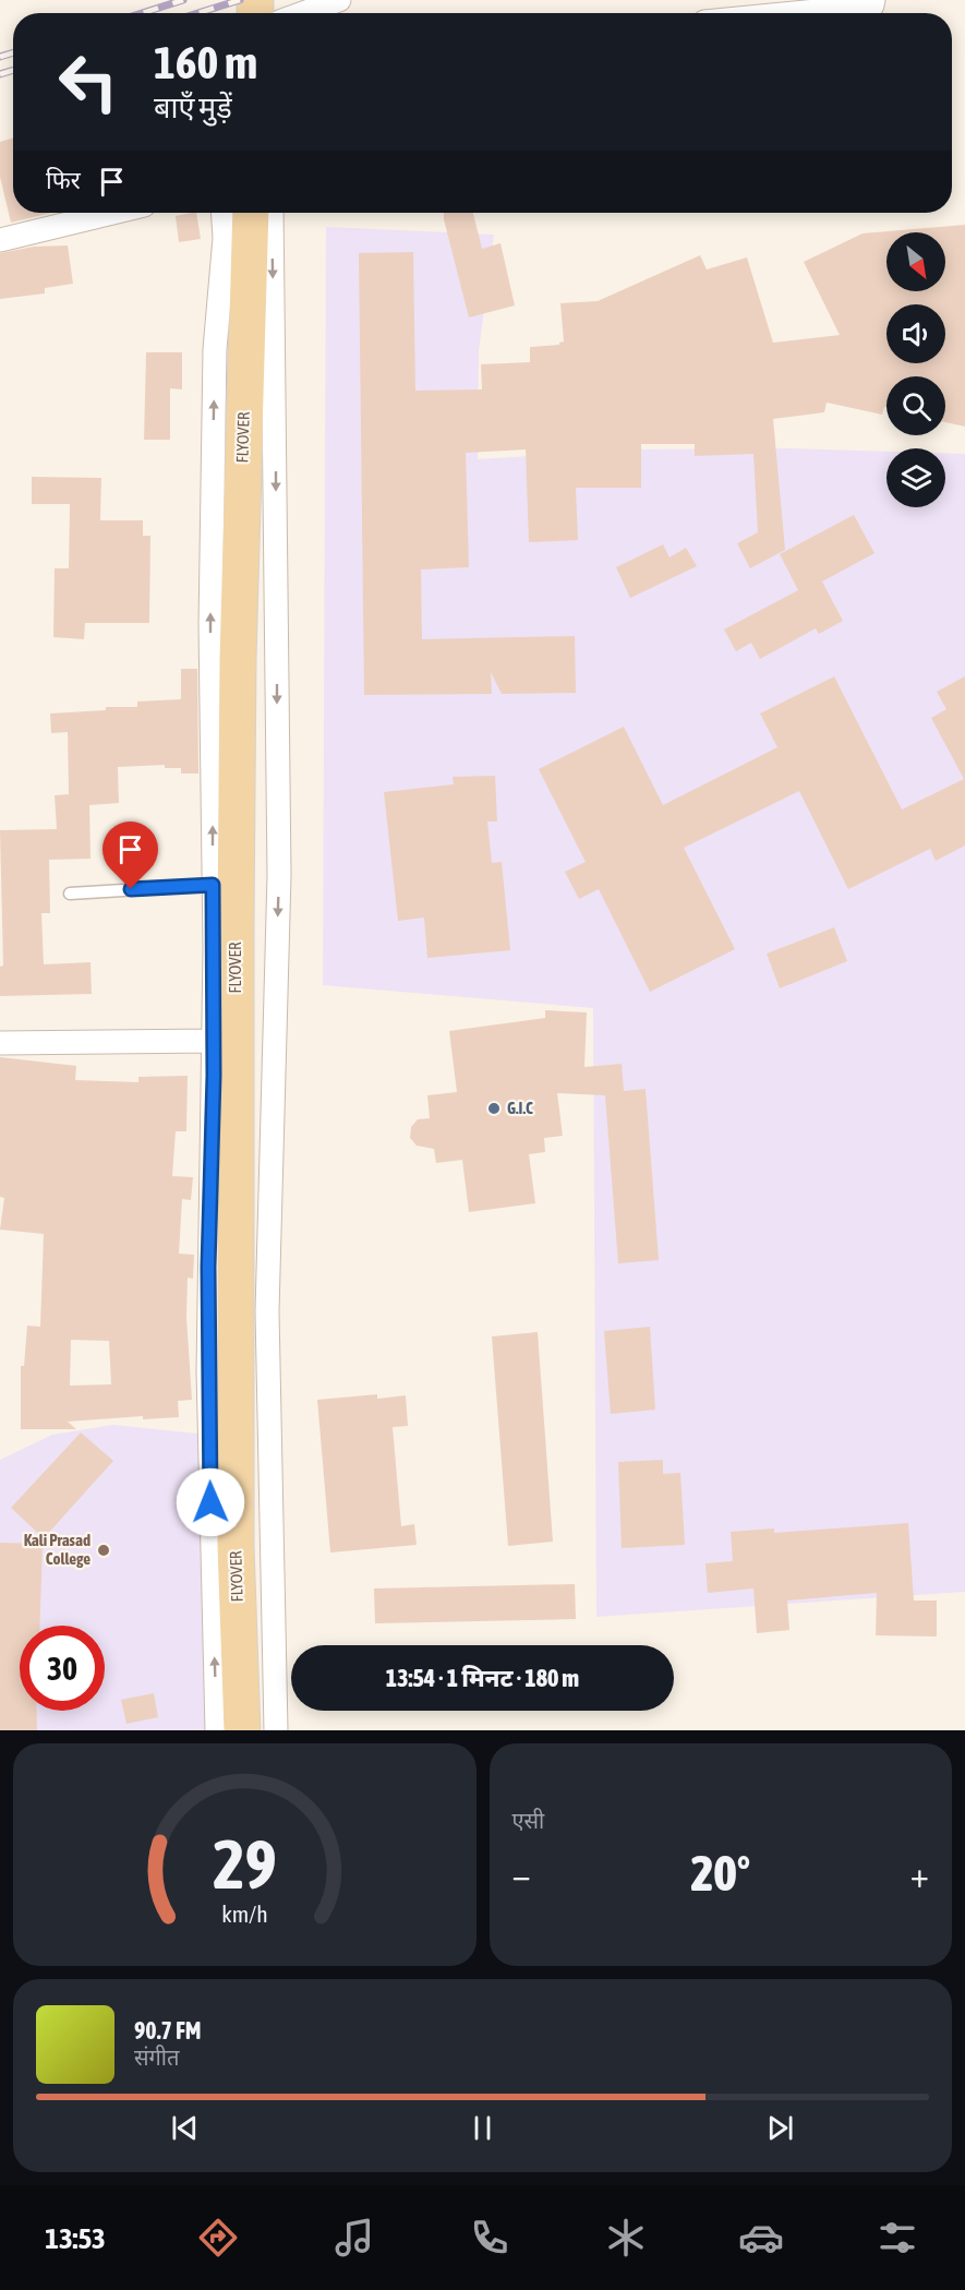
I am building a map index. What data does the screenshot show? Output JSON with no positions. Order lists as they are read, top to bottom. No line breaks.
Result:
{"streets":{"main road":["FLYOVER"]},"places":["G.I.C","Kali Prasad College"],"north":"bottom right","page":{"turn":["160 m","बाएँ मुड़ें"],"then":"फिर","limit":"30","trip":"13:54 · 1 मिनट · 180 m","tile":"एसी","heat":["−","20°","+"],"song":["90.7 FM","संगीत"],"tabs":"13:53","gauge":["29","km/h"]}}
